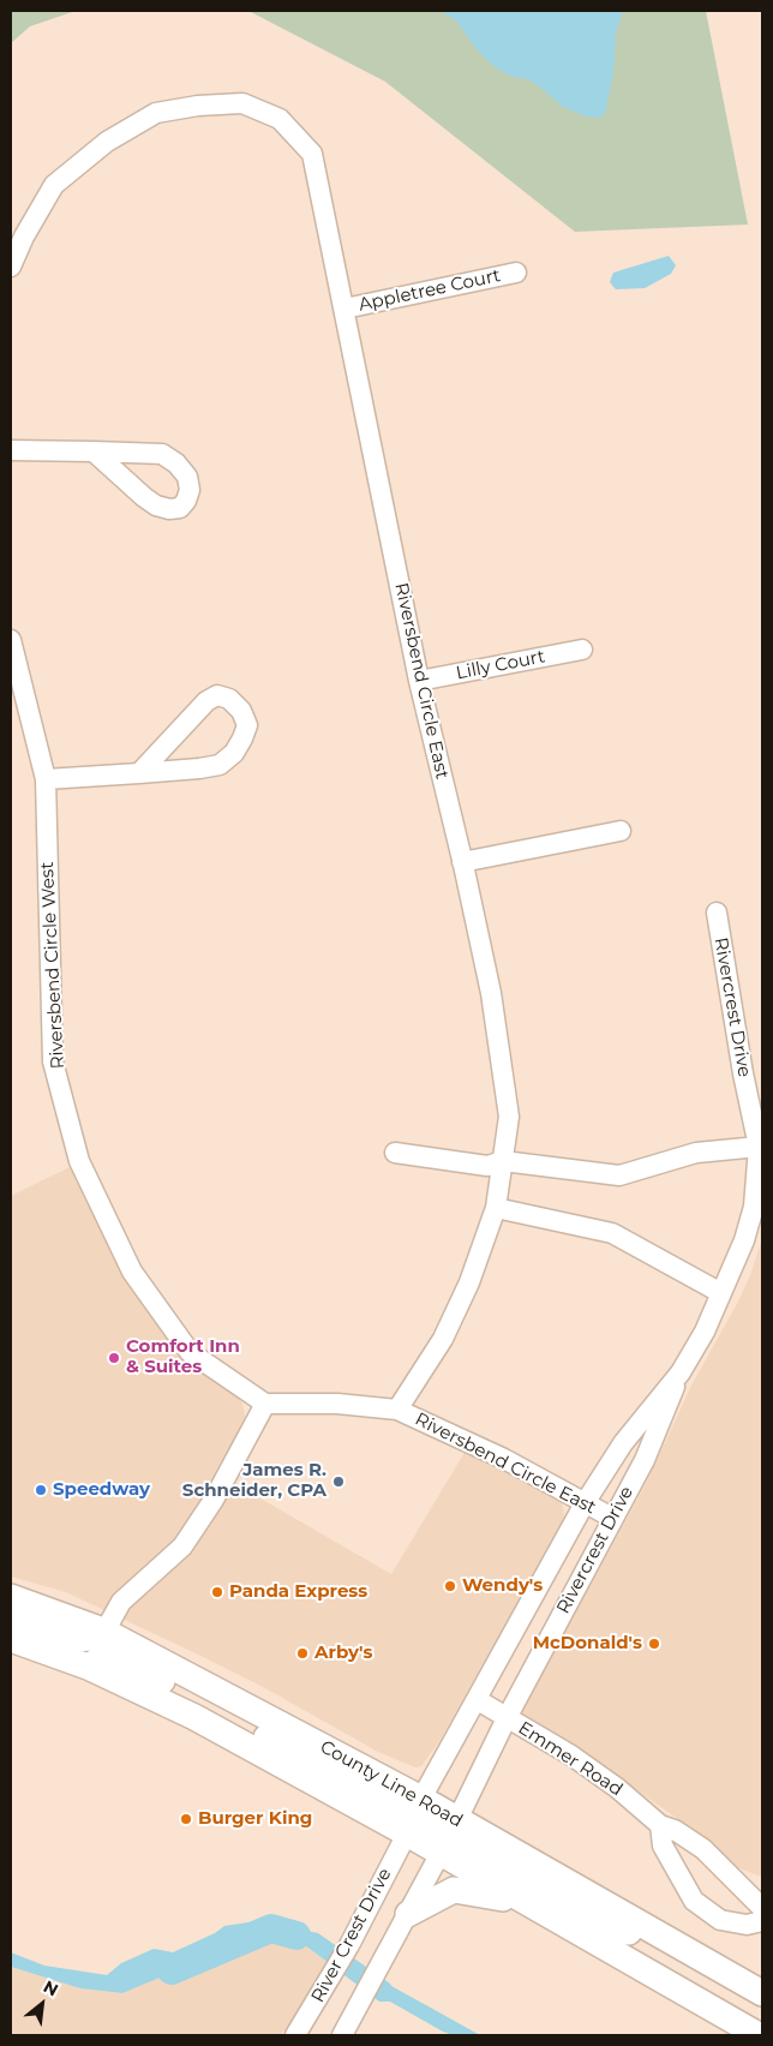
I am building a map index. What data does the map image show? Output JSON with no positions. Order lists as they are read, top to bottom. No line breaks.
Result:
{"streets":{"main road":["County Line Road"],"street":["Appletree Court","Lilly Court","Riversbend Circle East","Riversbend Circle West","Rivercrest Drive","Emmer Road","River Crest Drive"]},"crossings":[["Appletree Court","Riversbend Circle East"],["Lilly Court","Riversbend Circle East"],["Riversbend Circle East","Rivercrest Drive"],["Rivercrest Drive","Emmer Road"],["Rivercrest Drive","County Line Road"],["Rivercrest Drive","River Crest Drive"],["County Line Road","River Crest Drive"]],"places":["Comfort Inn & Suites","James R. Schneider, CPA","Speedway","Wendy's","Panda Express","McDonald's","Arby's","Burger King"],"north":"top right"}
